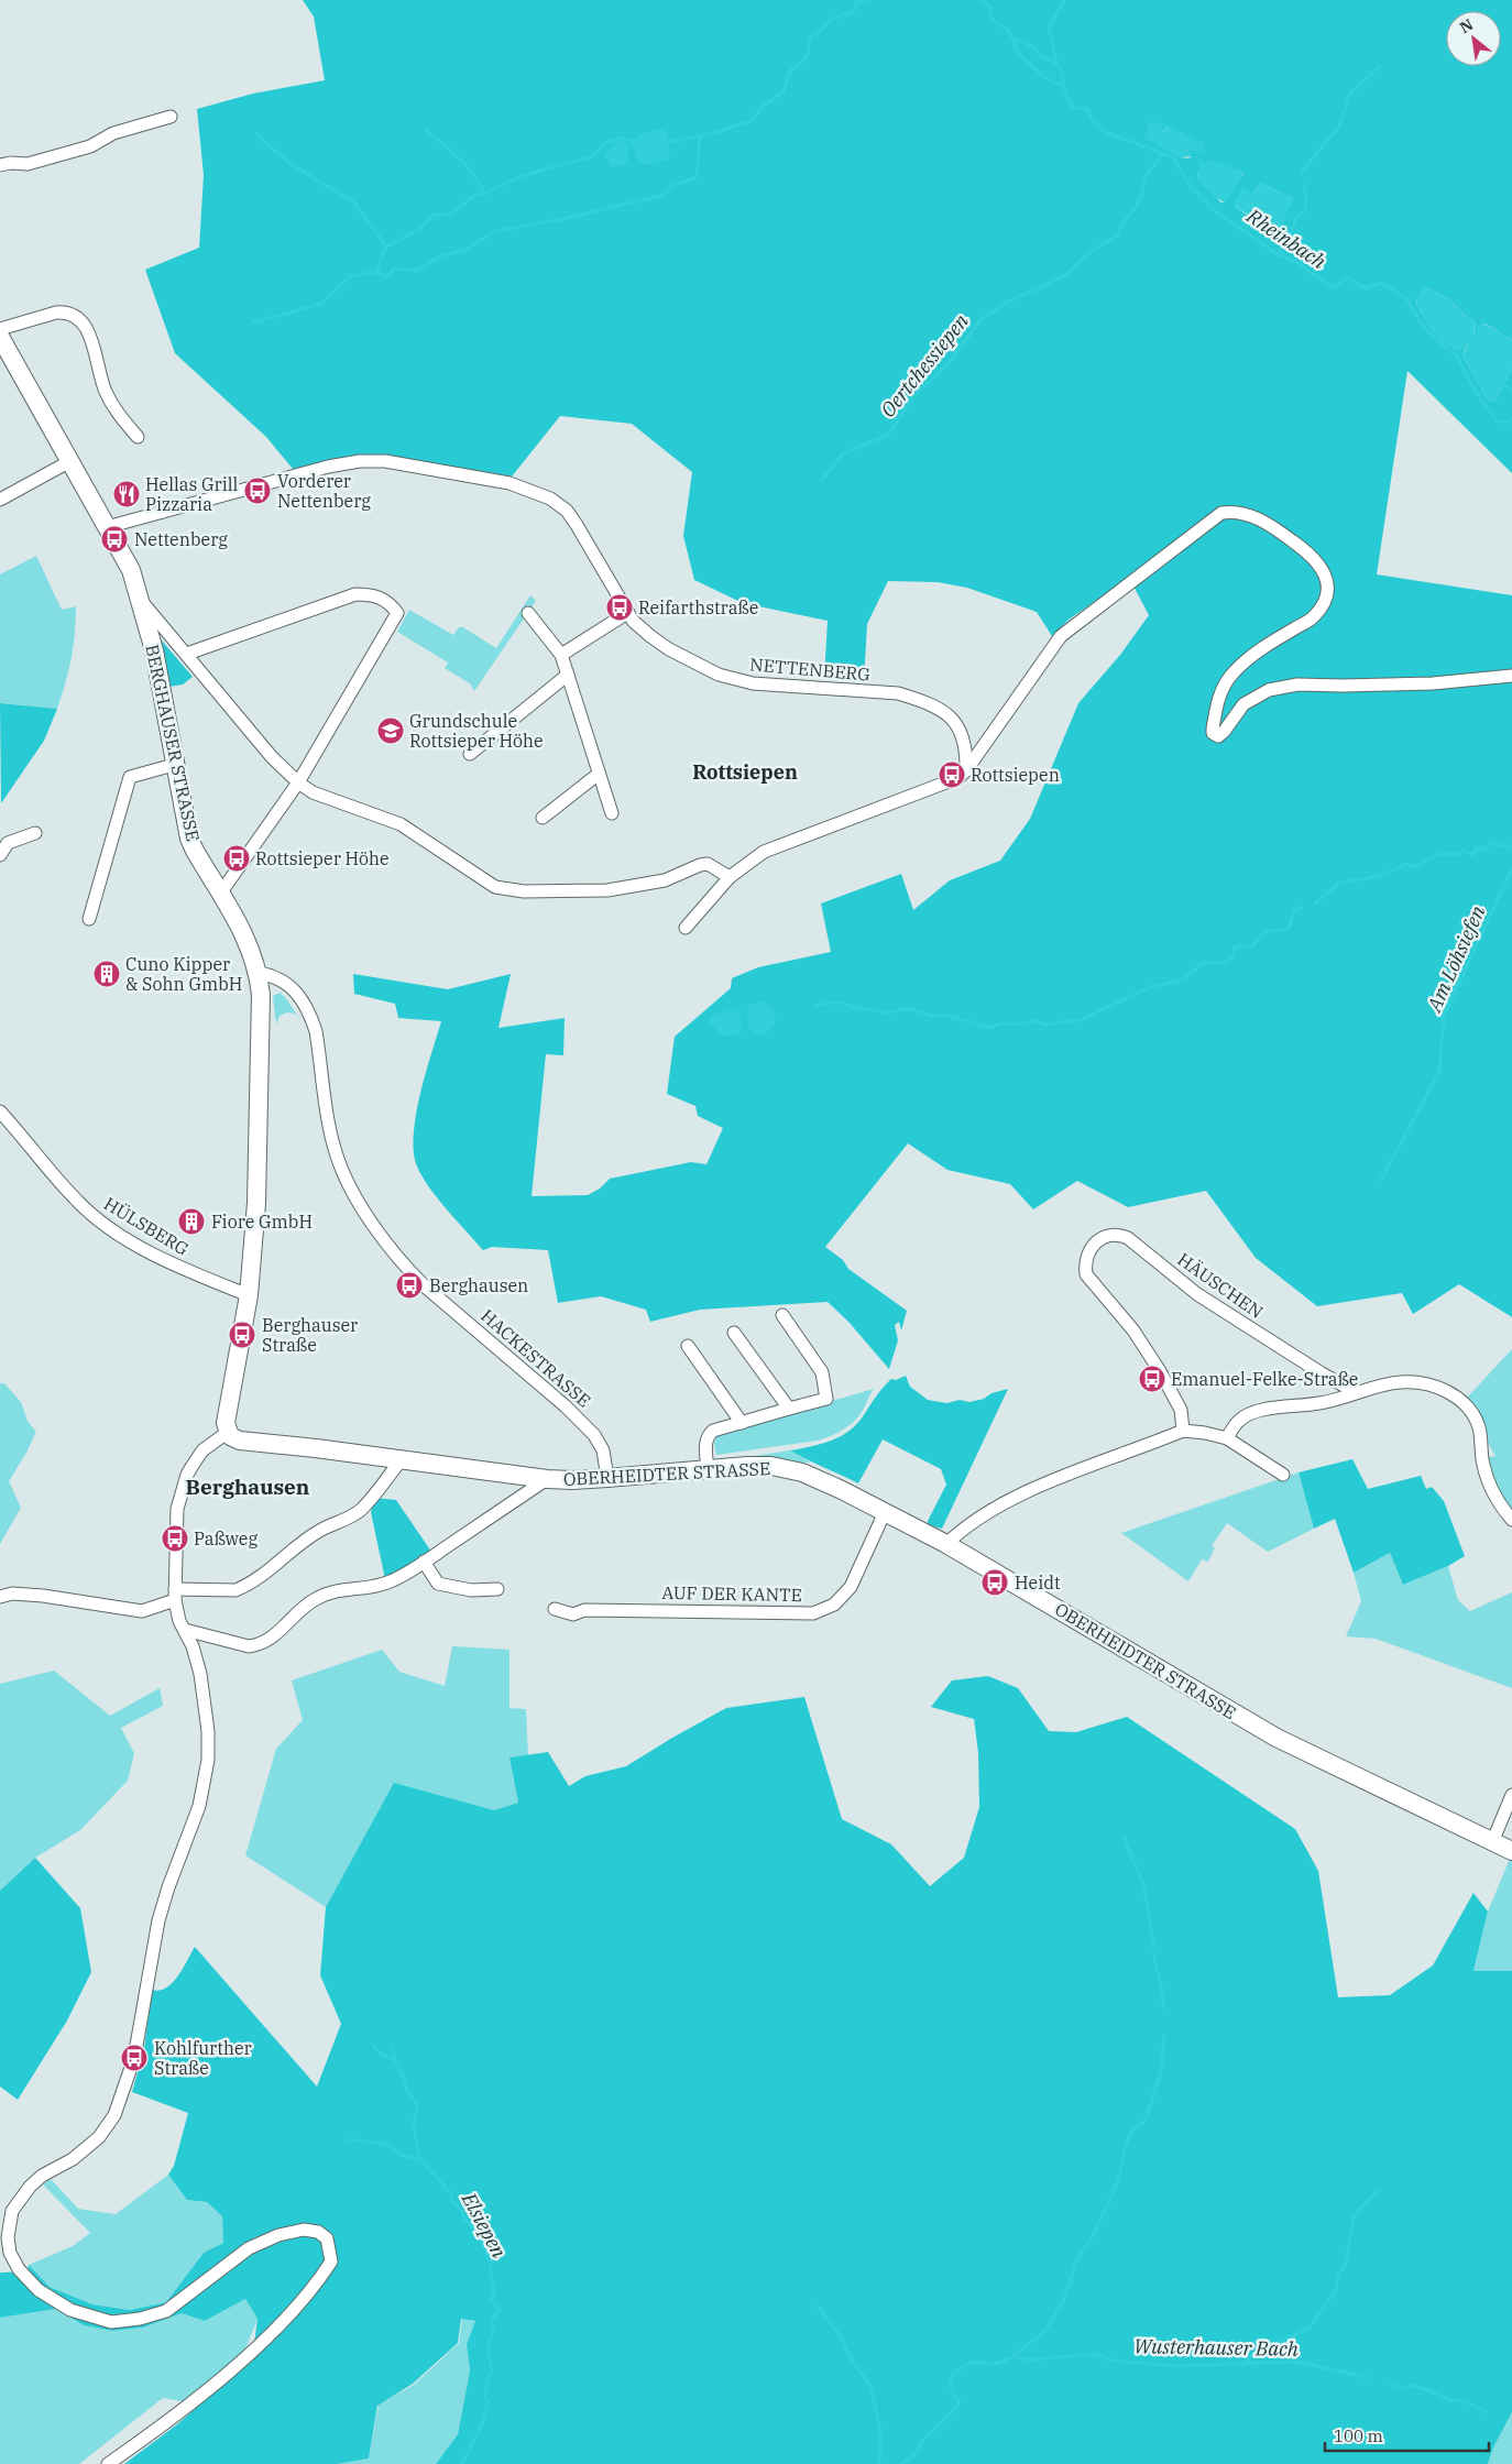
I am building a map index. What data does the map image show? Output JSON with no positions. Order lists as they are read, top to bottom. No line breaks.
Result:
{"streets":{"street":["NETTENBERG","BERGHAUSER STRASSE","HÜLSBERG","HÄUSCHEN","HACKESTRASSE","OBERHEIDTER STRASSE","AUF DER KANTE"]},"crossings":[["NETTENBERG","BERGHAUSER STRASSE"],["BERGHAUSER STRASSE","HÜLSBERG"],["BERGHAUSER STRASSE","HACKESTRASSE"],["BERGHAUSER STRASSE","OBERHEIDTER STRASSE"],["HACKESTRASSE","OBERHEIDTER STRASSE"],["OBERHEIDTER STRASSE","AUF DER KANTE"]],"districts":["Rottsiepen","Berghausen"],"water":["Rheinbach","Oertchessiepen","Am Löhsiefen","Elsiepen","Wusterhauser Bach"],"places":{"bus stop":["Vorderer Nettenberg","Nettenberg","Reifarthstraße","Rottsiepen","Rottsieper Höhe","Berghausen","Berghauser Straße","Emanuel-Felke-Straße","Paßweg","Heidt","Kohlfurther Straße"],"restaurant":["Hellas Grill Pizzaria"],"school or university":["Grundschule Rottsieper Höhe"],"building":["Cuno Kipper & Sohn GmbH","Fiore GmbH"]},"scale_bar":"100 m","north":"top left"}
